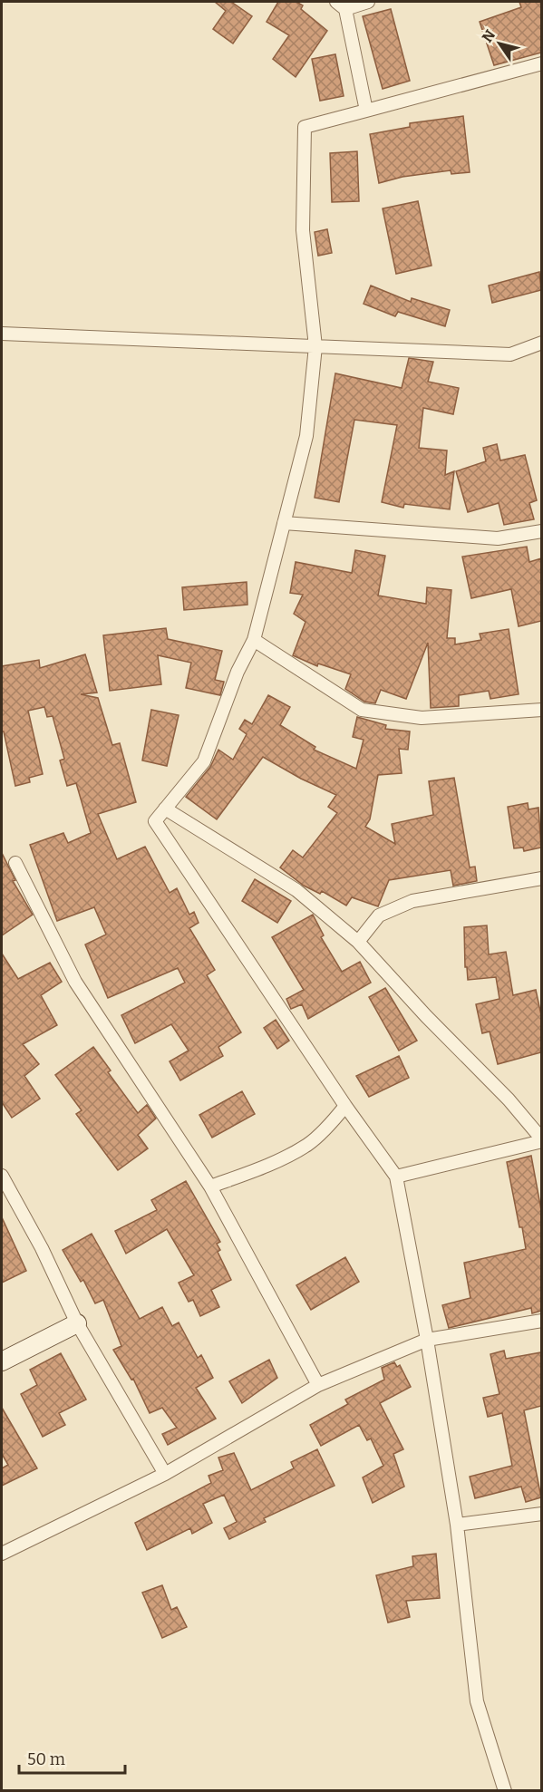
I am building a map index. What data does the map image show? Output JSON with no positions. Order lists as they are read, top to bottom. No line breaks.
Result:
{"scale_bar":"50 m","north":"top left"}
